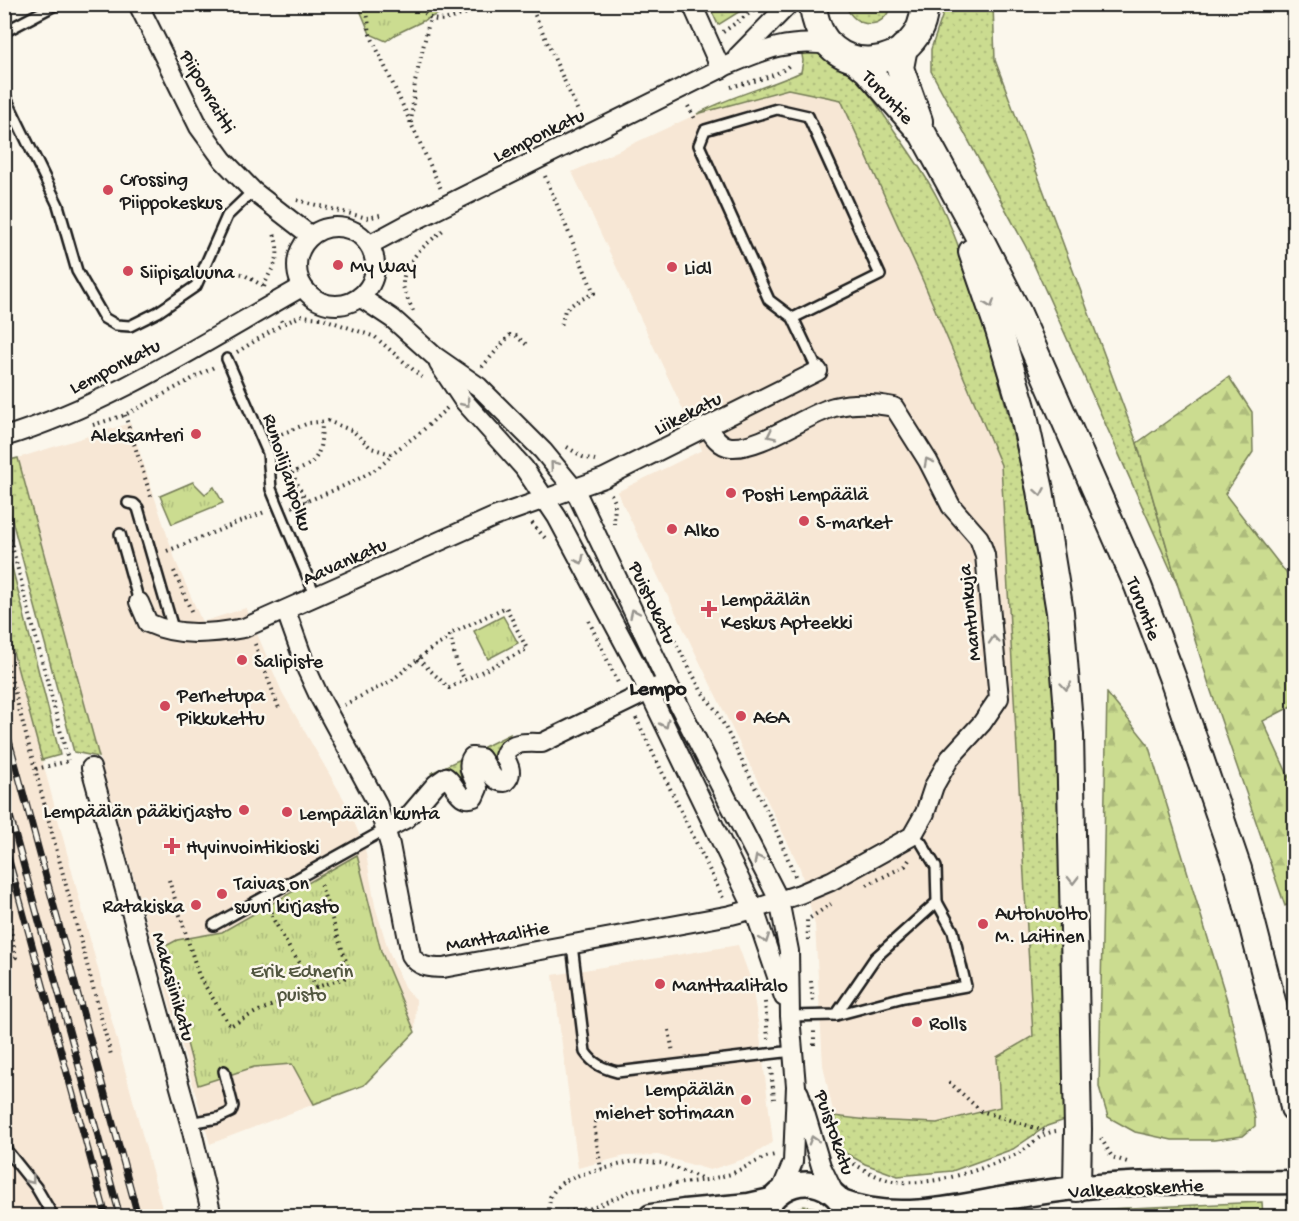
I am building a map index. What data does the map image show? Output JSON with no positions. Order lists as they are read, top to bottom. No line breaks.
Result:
{"streets":{"main road":["Turuntie"],"street":["Piiponraitti","Lemponkatu","Liikekatu","Aavankatu","Puistokatu","Mantunkuja","Manttaalitie","Makasiinikatu","Valkeakoskentie"],"lane":["Runoilijanpolku"]},"crossings":[["Piiponraitti","Lemponkatu"],["Piiponraitti","Puistokatu"],["Turuntie","Lemponkatu"],["Lemponkatu","Puistokatu"],["Liikekatu","Aavankatu"],["Liikekatu","Puistokatu"],["Liikekatu","Mantunkuja"],["Runoilijanpolku","Aavankatu"],["Aavankatu","Puistokatu"],["Aavankatu","Manttaalitie"],["Puistokatu","Manttaalitie"],["Puistokatu","Valkeakoskentie"]],"districts":["Lempo"],"parks":["Erik Ednerin puisto"],"places":{"other":["Crossing Piippokeskus","My Way","Lidl","Siipisaluuna","Aleksanteri","Posti Lempäälä","S-market","Alko","Salipiste","Perhetupa Pikkukettu","AGA","Lempäälän pääkirjasto","Lempäälän kunta","Taivas on suuri kirjasto","Ratakiska","Autohuolto M. Laitinen","Manttaalitalo","Rolls","Lempäälän miehet sotimaan"],"health":["Lempäälän Keskus Apteekki","Hyvinvointikioski"]}}
